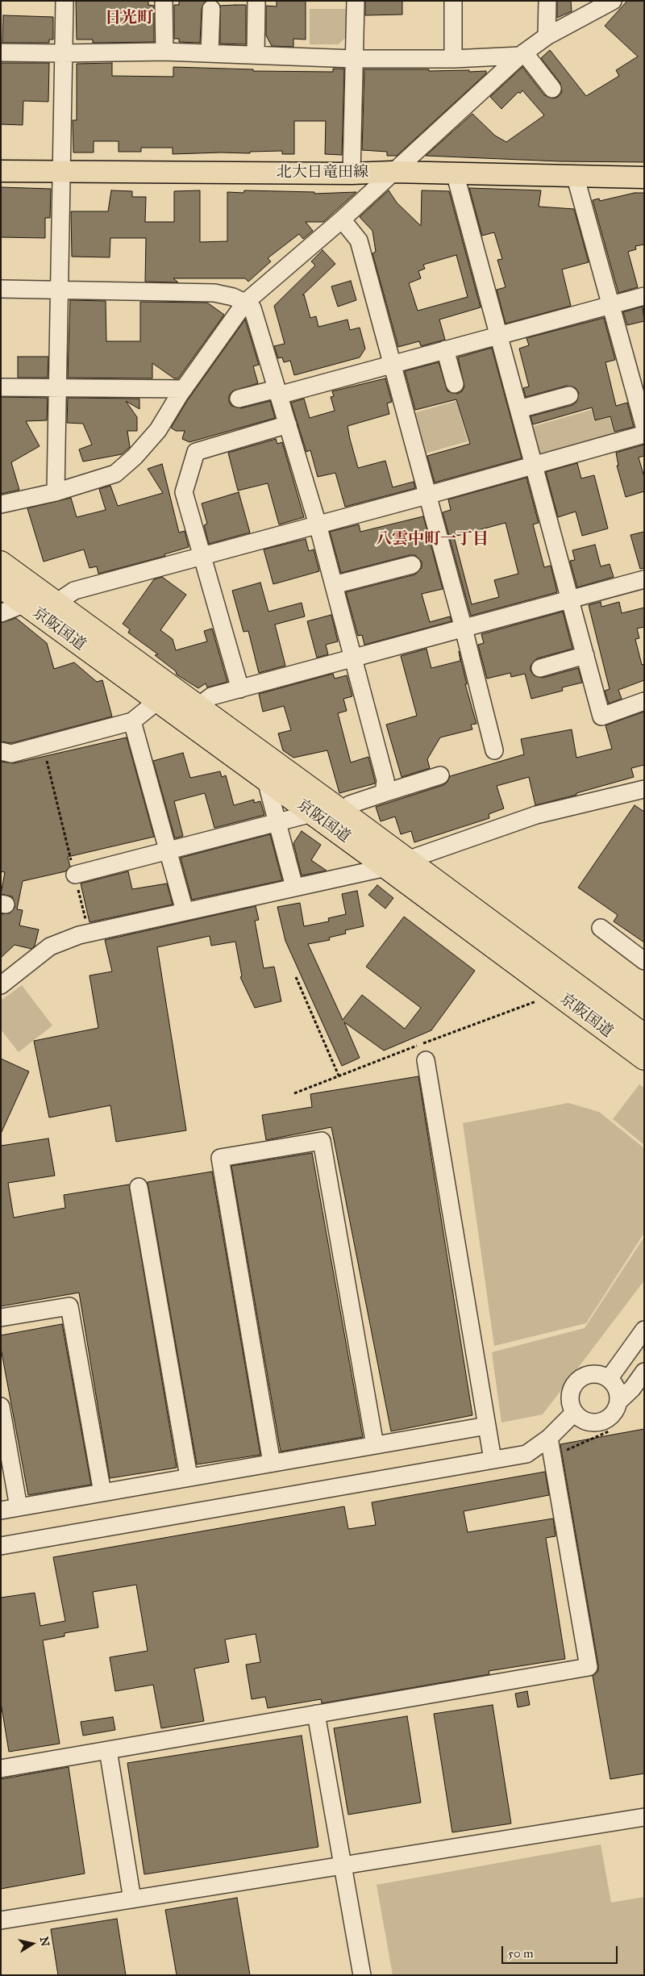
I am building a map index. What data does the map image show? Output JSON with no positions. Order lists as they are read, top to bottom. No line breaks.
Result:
{"streets":{"highway":["京阪国道"],"main road":["北大日竜田線"]},"districts":["日光町","八雲中町一丁目"],"scale_bar":"50 m","north":"right"}
